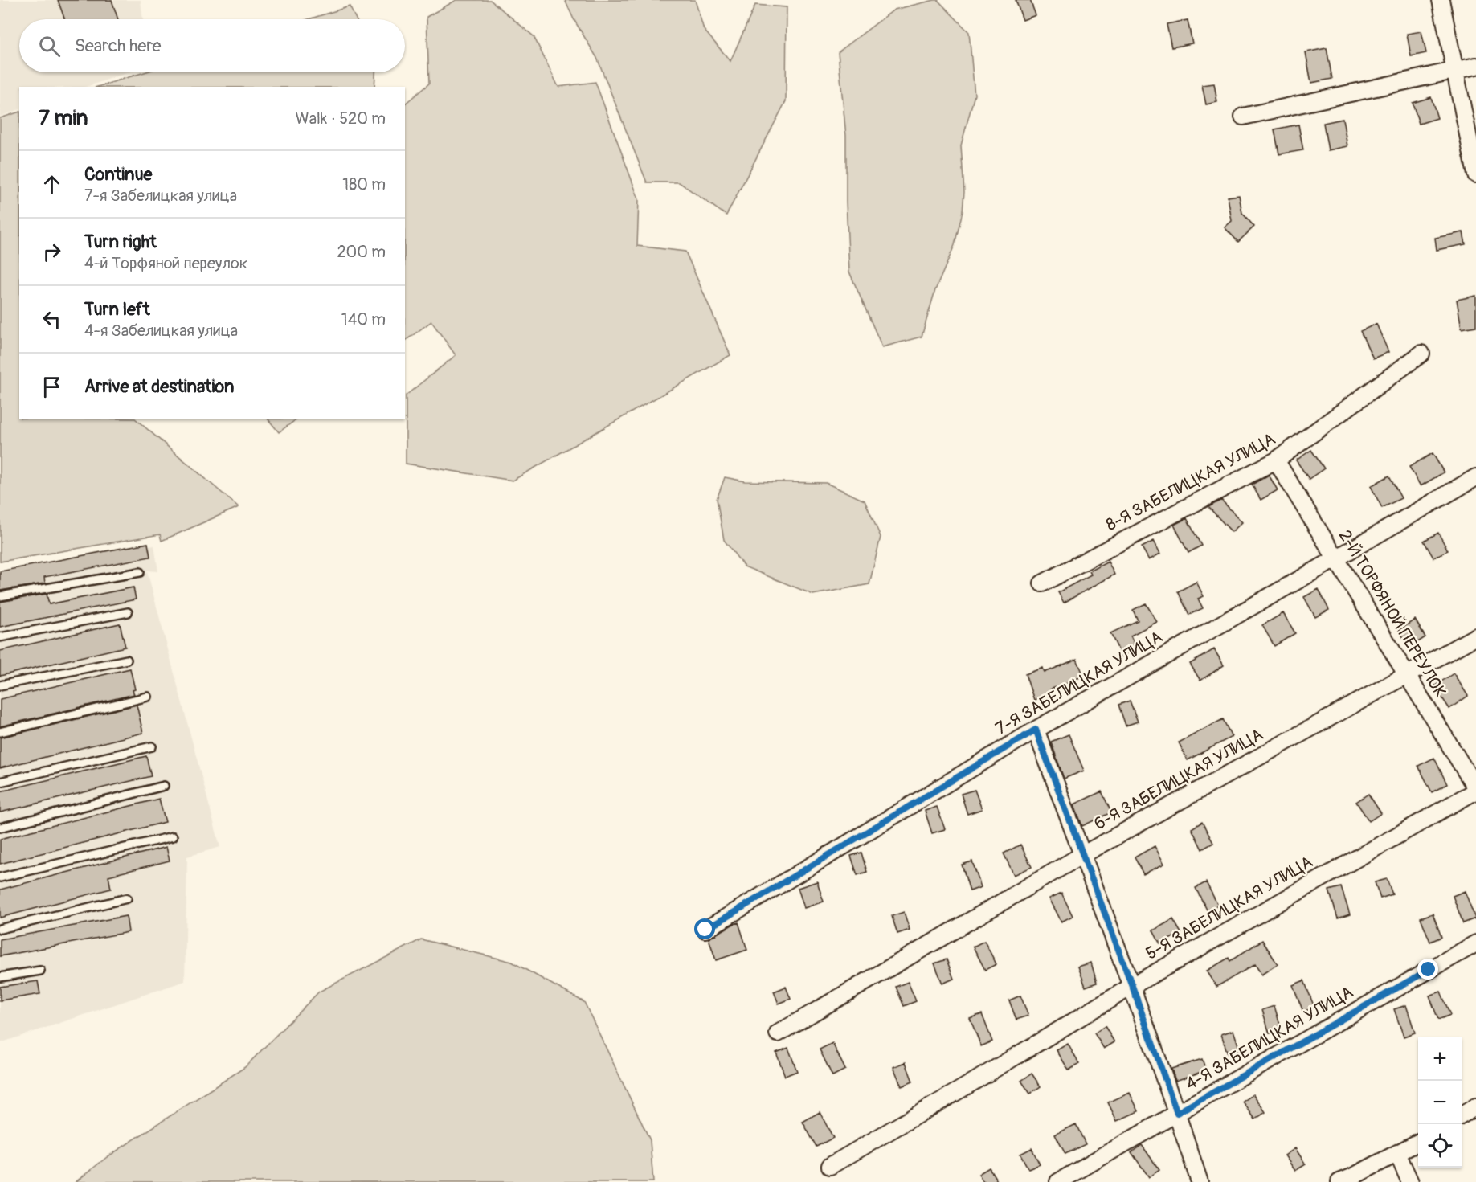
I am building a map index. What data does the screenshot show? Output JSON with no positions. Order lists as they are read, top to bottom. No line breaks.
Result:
{"streets":{"street":["8-Я ЗАБЕЛИЦКАЯ УЛИЦА","2-Й ТОРФЯНОЙ ПЕРЕУЛОК","7-Я ЗАБЕЛИЦКАЯ УЛИЦА","6-Я ЗАБЕЛИЦКАЯ УЛИЦА","5-Я ЗАБЕЛИЦКАЯ УЛИЦА","4-Я ЗАБЕЛИЦКАЯ УЛИЦА"]},"crossings":[["8-Я ЗАБЕЛИЦКАЯ УЛИЦА","2-Й ТОРФЯНОЙ ПЕРЕУЛОК"],["2-Й ТОРФЯНОЙ ПЕРЕУЛОК","7-Я ЗАБЕЛИЦКАЯ УЛИЦА"],["2-Й ТОРФЯНОЙ ПЕРЕУЛОК","6-Я ЗАБЕЛИЦКАЯ УЛИЦА"],["2-Й ТОРФЯНОЙ ПЕРЕУЛОК","5-Я ЗАБЕЛИЦКАЯ УЛИЦА"]],"page":{"search":"Search here","heading":["7 min","Walk · 520 m"],"list":[["Continue","7-я Забелицкая улица","180 m"],["Turn right","4-й Торфяной переулок","200 m"],["Turn left","4-я Забелицкая улица","140 m"],"Arrive at destination"],"map_buttons":["+","−"]}}
